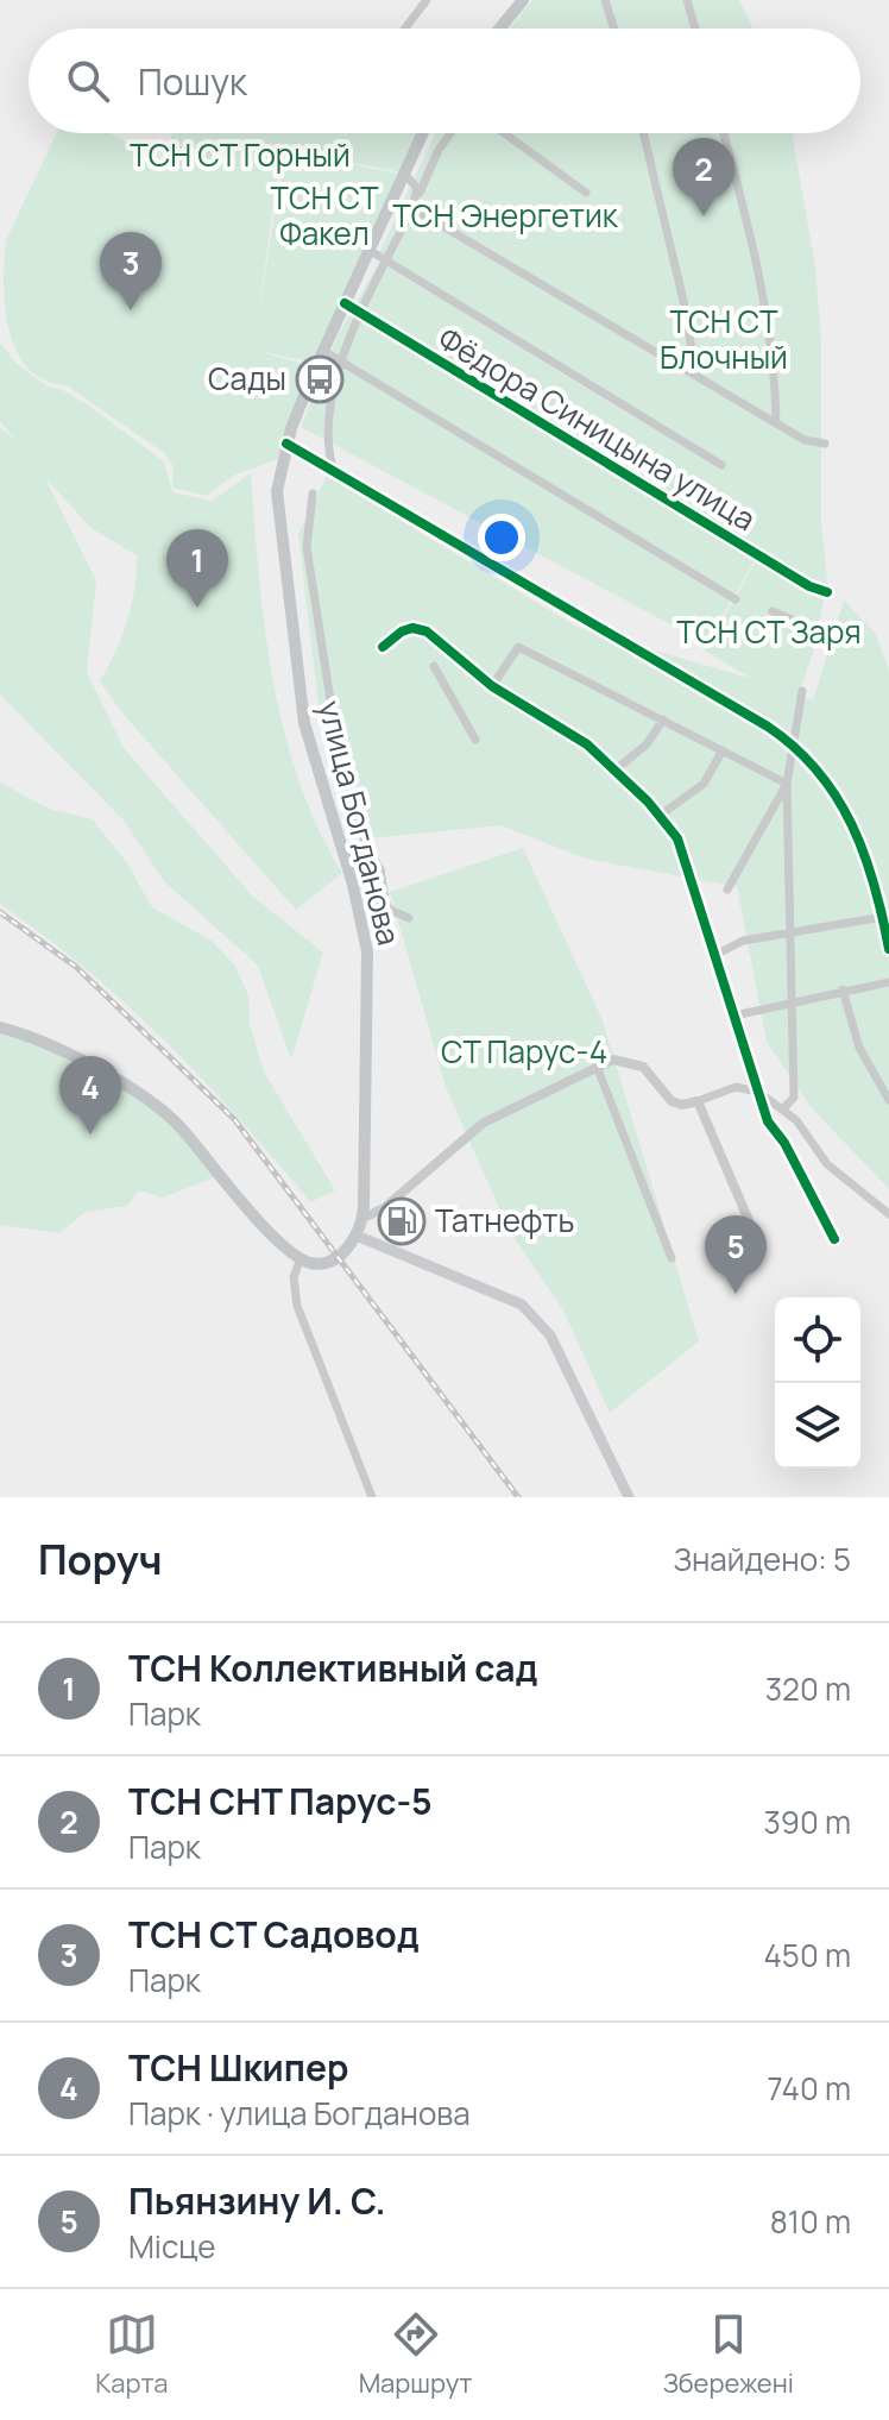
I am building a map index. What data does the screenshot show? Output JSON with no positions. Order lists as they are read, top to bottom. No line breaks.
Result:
{"streets":{"main road":["улица Богданова"],"street":["Фёдора Синицына улица"]},"crossings":[["Фёдора Синицына улица","улица Богданова"]],"parks":["ТСН СТ Горный","ТСН СТ Факел","ТСН Энергетик","ТСН СТ Блочный","ТСН СТ Заря","СТ Парус-4"],"places":{"bus stop":["Сады"],"fuel station":["Татнефть"]},"page":{"search":"Пошук","pins":["2","3","1","4","5"],"heading":["Поруч","Знайдено: 5"],"list":[{"mark":"1","name":"ТСН Коллективный сад","note":"Парк","value":"320 m"},{"mark":"2","name":"ТСН СНТ Парус-5","note":"Парк","value":"390 m"},{"mark":"3","name":"ТСН СТ Садовод","note":"Парк","value":"450 m"},{"mark":"4","name":"ТСН Шкипер","note":"Парк · улица Богданова","value":"740 m"},{"mark":"5","name":"Пьянзину И. С.","note":"Місце","value":"810 m"}],"nav":["Карта","Маршрут","Збережені"]}}
